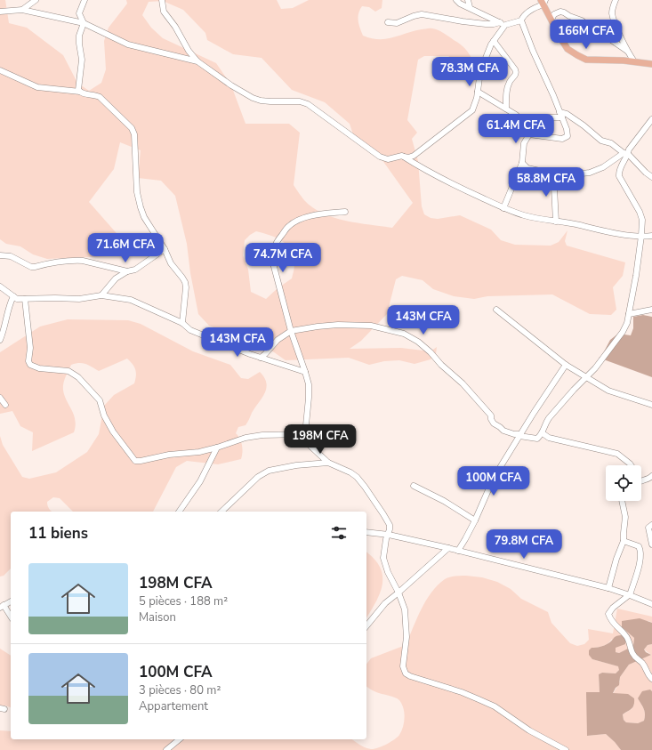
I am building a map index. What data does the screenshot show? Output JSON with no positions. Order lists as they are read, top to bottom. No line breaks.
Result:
{"page":{"price":["166M CFA","78.3M CFA","61.4M CFA","58.8M CFA","71.6M CFA","74.7M CFA","143M CFA","143M CFA","198M CFA","100M CFA","79.8M CFA"],"heading":"11 biens","list":[{"name":"198M CFA","note":"5 pièces · 188 m² · Maison"},{"name":"100M CFA","note":"3 pièces · 80 m² · Appartement"}]}}
